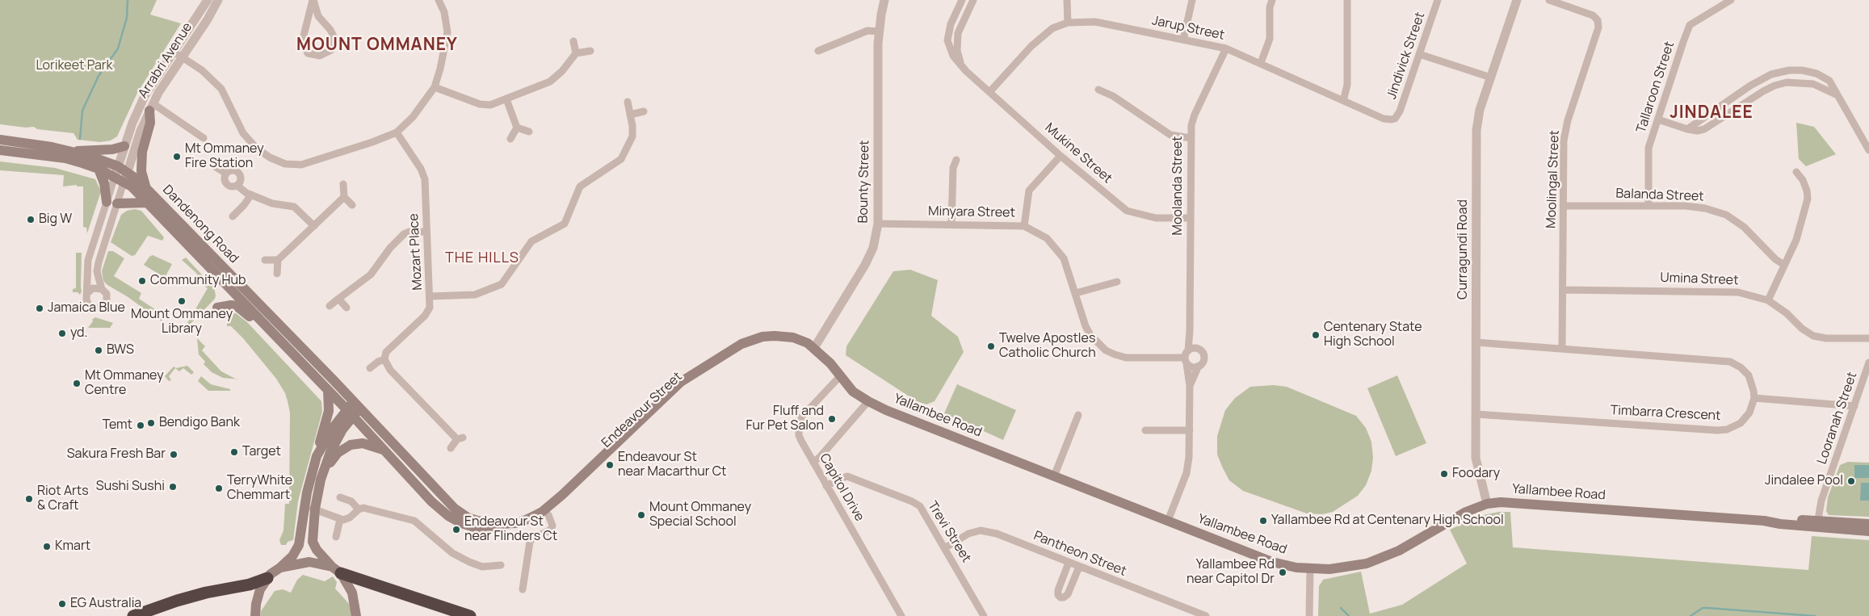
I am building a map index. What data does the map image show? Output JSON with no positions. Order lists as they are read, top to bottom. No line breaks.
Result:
{"streets":{"main road":["Dandenong Road","Endeavour Street","Yallambee Road"],"street":["Jarup Street","Jindivick Street","Arrabri Avenue","Tallaroon Street","Mukine Street","Moolingal Street","Bounty Street","Moolanda Street","Balanda Street","Minyara Street","Curragundi Road","Mozart Place","Umina Street","Timbarra Crescent","Looranah Street","Capitol Drive","Trevi Street","Pantheon Street"]},"crossings":[["Jarup Street","Jindivick Street"],["Jarup Street","Mukine Street"],["Jarup Street","Moolanda Street"],["Arrabri Avenue","Dandenong Road"],["Tallaroon Street","Balanda Street"],["Mukine Street","Moolanda Street"],["Moolingal Street","Balanda Street"],["Moolingal Street","Umina Street"],["Bounty Street","Minyara Street"],["Bounty Street","Endeavour Street"],["Bounty Street","Yallambee Road"],["Moolanda Street","Minyara Street"],["Moolanda Street","Yallambee Road"],["Dandenong Road","Endeavour Street"],["Curragundi Road","Timbarra Crescent"],["Curragundi Road","Yallambee Road"],["Endeavour Street","Yallambee Road"],["Yallambee Road","Looranah Street"],["Yallambee Road","Capitol Drive"],["Capitol Drive","Trevi Street"],["Trevi Street","Pantheon Street"]],"districts":["MOUNT OMMANEY","JINDALEE","THE HILLS"],"parks":["Lorikeet Park"],"places":["Mt Ommaney Fire Station","Big W","Community Hub","Mount Ommaney Library","Jamaica Blue","yd.","Centenary State High School","Twelve Apostles Catholic Church","BWS","Mt Ommaney Centre","Fluff and Fur Pet Salon","Bendigo Bank","Temt","Target","Sakura Fresh Bar","Endeavour St near Macarthur Ct","Foodary","Jindalee Pool","Sushi Sushi","TerryWhite Chemmart","Riot Arts & Craft","Mount Ommaney Special School","Yallambee Rd at Centenary High School","Endeavour St near Flinders Ct","Kmart","Yallambee Rd near Capitol Dr","EG Australia"]}
